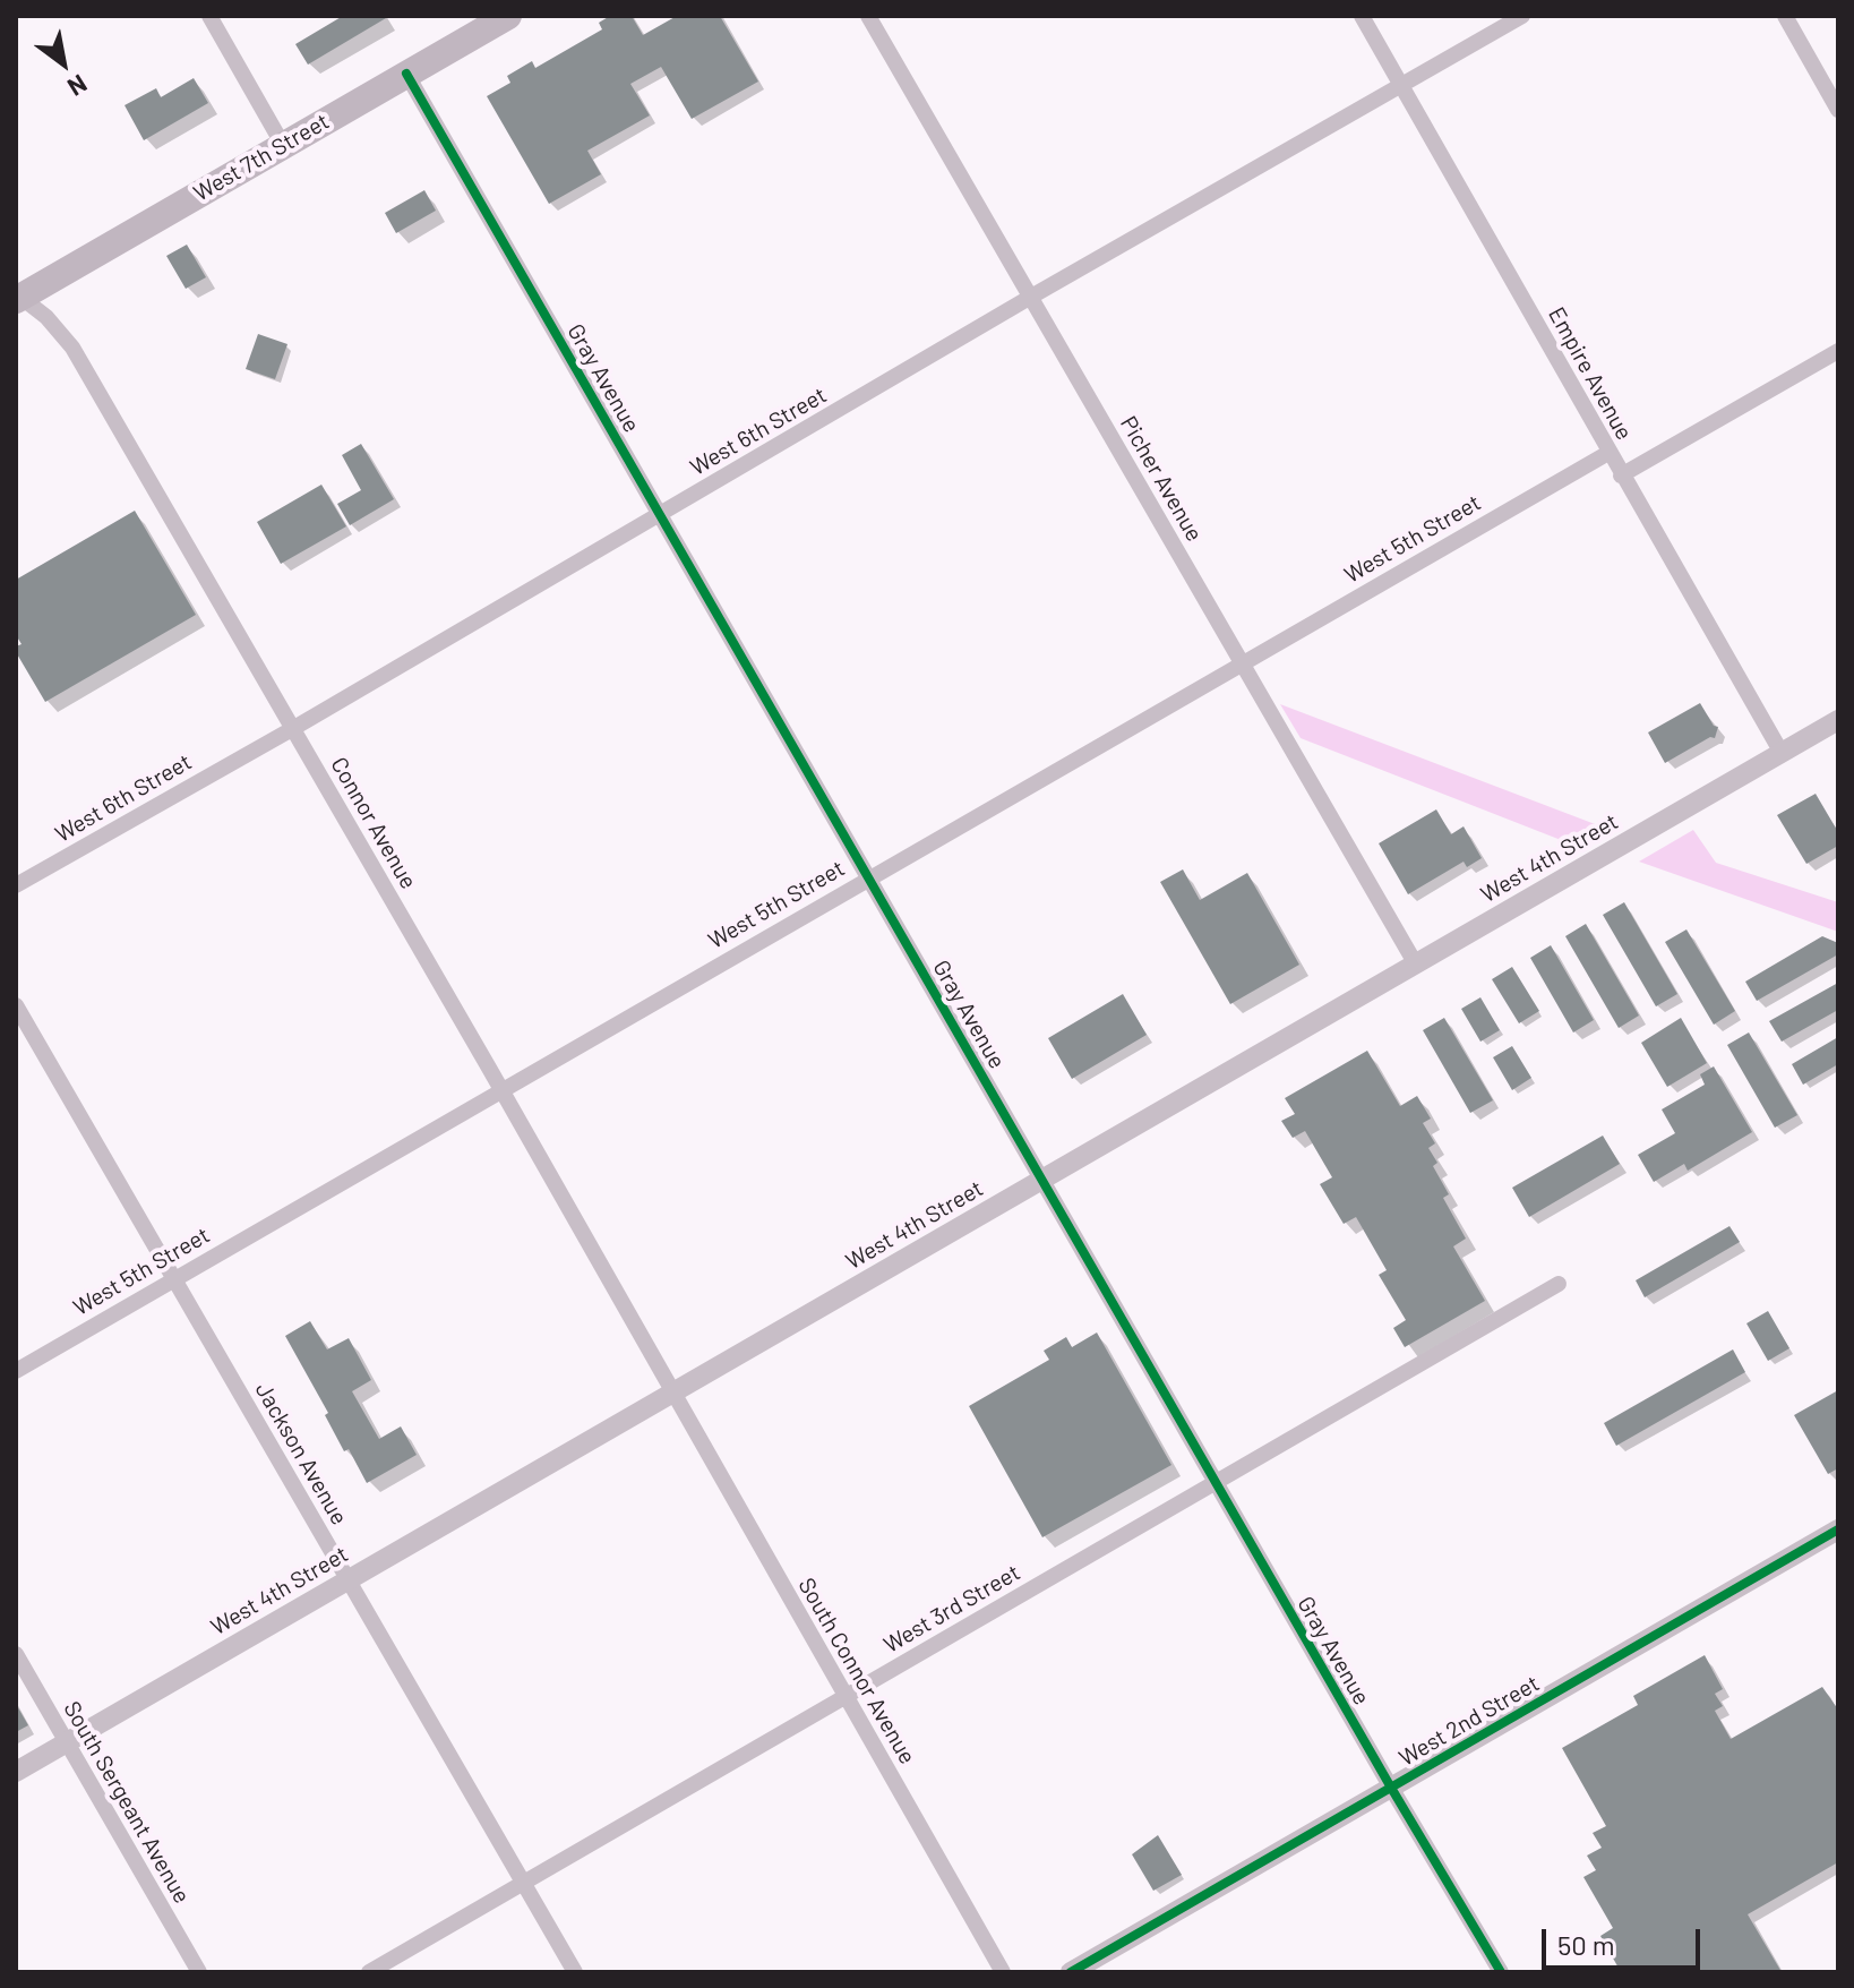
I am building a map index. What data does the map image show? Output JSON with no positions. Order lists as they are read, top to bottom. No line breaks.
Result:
{"streets":{"main road":["West 7th Street"],"street":["Empire Avenue","Gray Avenue","West 6th Street","Picher Avenue","West 5th Street","Connor Avenue","West 4th Street","Jackson Avenue","West 3rd Street","South Connor Avenue","West 2nd Street","South Sergeant Avenue"]},"crossings":[["West 7th Street","Gray Avenue"],["West 7th Street","Connor Avenue"],["Empire Avenue","West 6th Street"],["Empire Avenue","West 5th Street"],["Empire Avenue","West 4th Street"],["Gray Avenue","West 6th Street"],["Gray Avenue","West 5th Street"],["Gray Avenue","West 4th Street"],["Gray Avenue","West 3rd Street"],["Gray Avenue","West 2nd Street"],["West 6th Street","Picher Avenue"],["West 6th Street","Connor Avenue"],["Picher Avenue","West 5th Street"],["Picher Avenue","West 4th Street"],["West 5th Street","Connor Avenue"],["West 5th Street","Jackson Avenue"],["Connor Avenue","West 4th Street"],["Connor Avenue","South Connor Avenue"],["West 4th Street","Jackson Avenue"],["West 4th Street","South Connor Avenue"],["West 4th Street","South Sergeant Avenue"],["Jackson Avenue","West 3rd Street"],["West 3rd Street","South Connor Avenue"]],"scale_bar":"50 m","north":"bottom right"}
